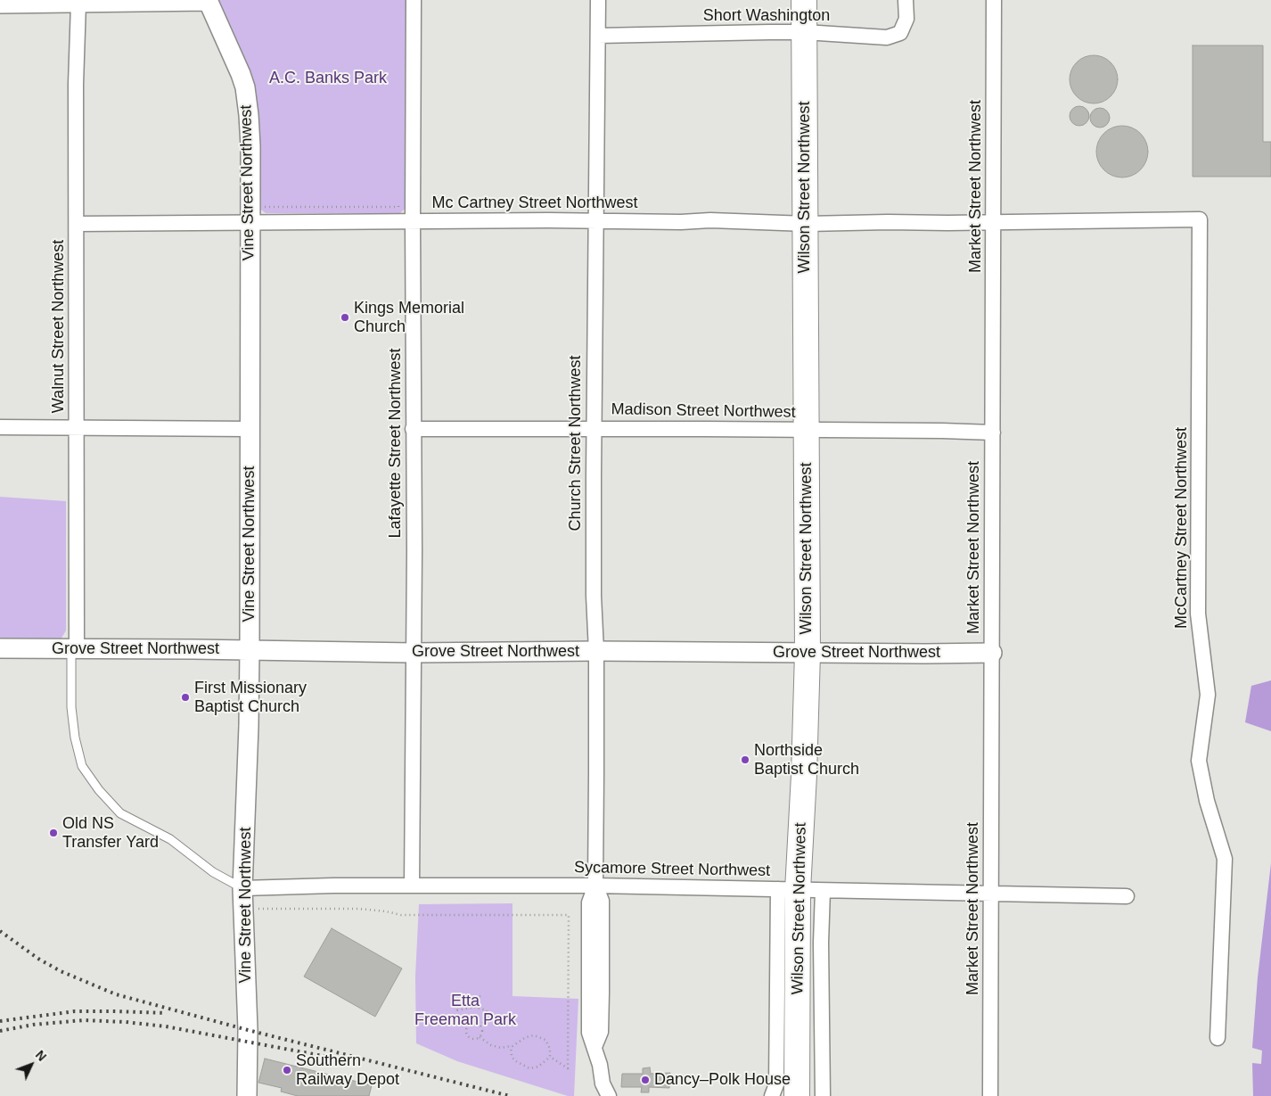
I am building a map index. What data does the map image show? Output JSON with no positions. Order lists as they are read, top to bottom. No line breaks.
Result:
{"streets":{"highway":["Wilson Street Northwest"],"street":["Short Washington","Vine Street Northwest","Market Street Northwest","Mc Cartney Street Northwest","Walnut Street Northwest","Madison Street Northwest","Lafayette Street Northwest","Church Street Northwest","McCartney Street Northwest","Grove Street Northwest","Sycamore Street Northwest"]},"crossings":[["Short Washington","Wilson Street Northwest"],["Short Washington","Church Street Northwest"],["Vine Street Northwest","Mc Cartney Street Northwest"],["Vine Street Northwest","Grove Street Northwest"],["Vine Street Northwest","Sycamore Street Northwest"],["Market Street Northwest","Mc Cartney Street Northwest"],["Market Street Northwest","Madison Street Northwest"],["Market Street Northwest","Grove Street Northwest"],["Market Street Northwest","Sycamore Street Northwest"],["Wilson Street Northwest","Mc Cartney Street Northwest"],["Wilson Street Northwest","Madison Street Northwest"],["Wilson Street Northwest","Grove Street Northwest"],["Wilson Street Northwest","Sycamore Street Northwest"],["Mc Cartney Street Northwest","Walnut Street Northwest"],["Mc Cartney Street Northwest","Lafayette Street Northwest"],["Mc Cartney Street Northwest","Church Street Northwest"],["Mc Cartney Street Northwest","McCartney Street Northwest"],["Walnut Street Northwest","Grove Street Northwest"],["Madison Street Northwest","Lafayette Street Northwest"],["Madison Street Northwest","Church Street Northwest"],["Lafayette Street Northwest","Grove Street Northwest"],["Lafayette Street Northwest","Sycamore Street Northwest"],["Church Street Northwest","Grove Street Northwest"],["Church Street Northwest","Sycamore Street Northwest"]],"parks":["A.C. Banks Park","Etta Freeman Park"],"places":["Kings Memorial Church","First Missionary Baptist Church","Northside Baptist Church","Old NS Transfer Yard","Southern Railway Depot","Dancy–Polk House"],"north":"top right"}
